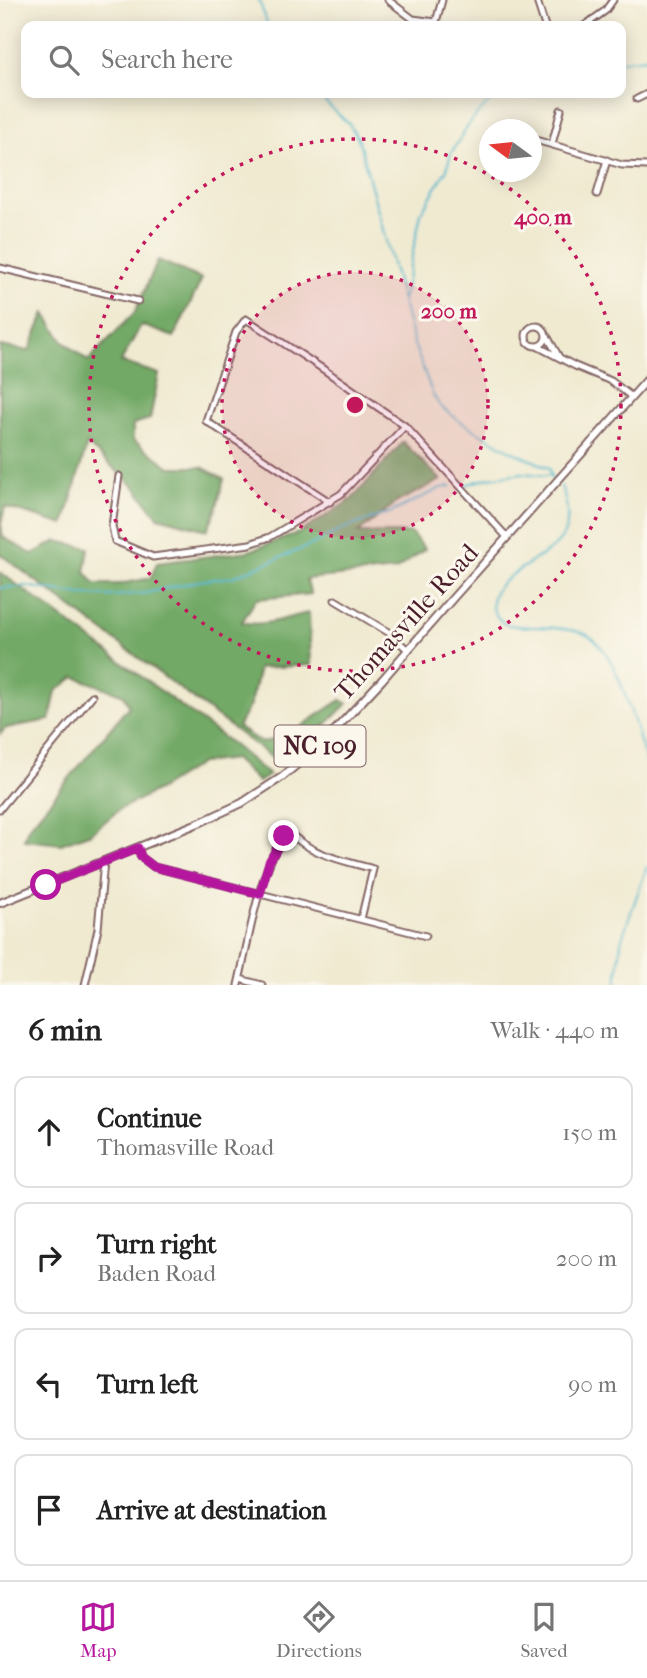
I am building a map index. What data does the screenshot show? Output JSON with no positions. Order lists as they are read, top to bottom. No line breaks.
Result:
{"streets":{"main road":["Thomasville Road","NC 109"]},"north":"left","page":{"search":"Search here","heading":["6 min","Walk · 440 m"],"list":[["Continue","Thomasville Road","150 m"],["Turn right","Baden Road","200 m"],["Turn left","90 m"],"Arrive at destination"],"nav":["Map","Directions","Saved"]},"rings":["400 m","200 m"]}
